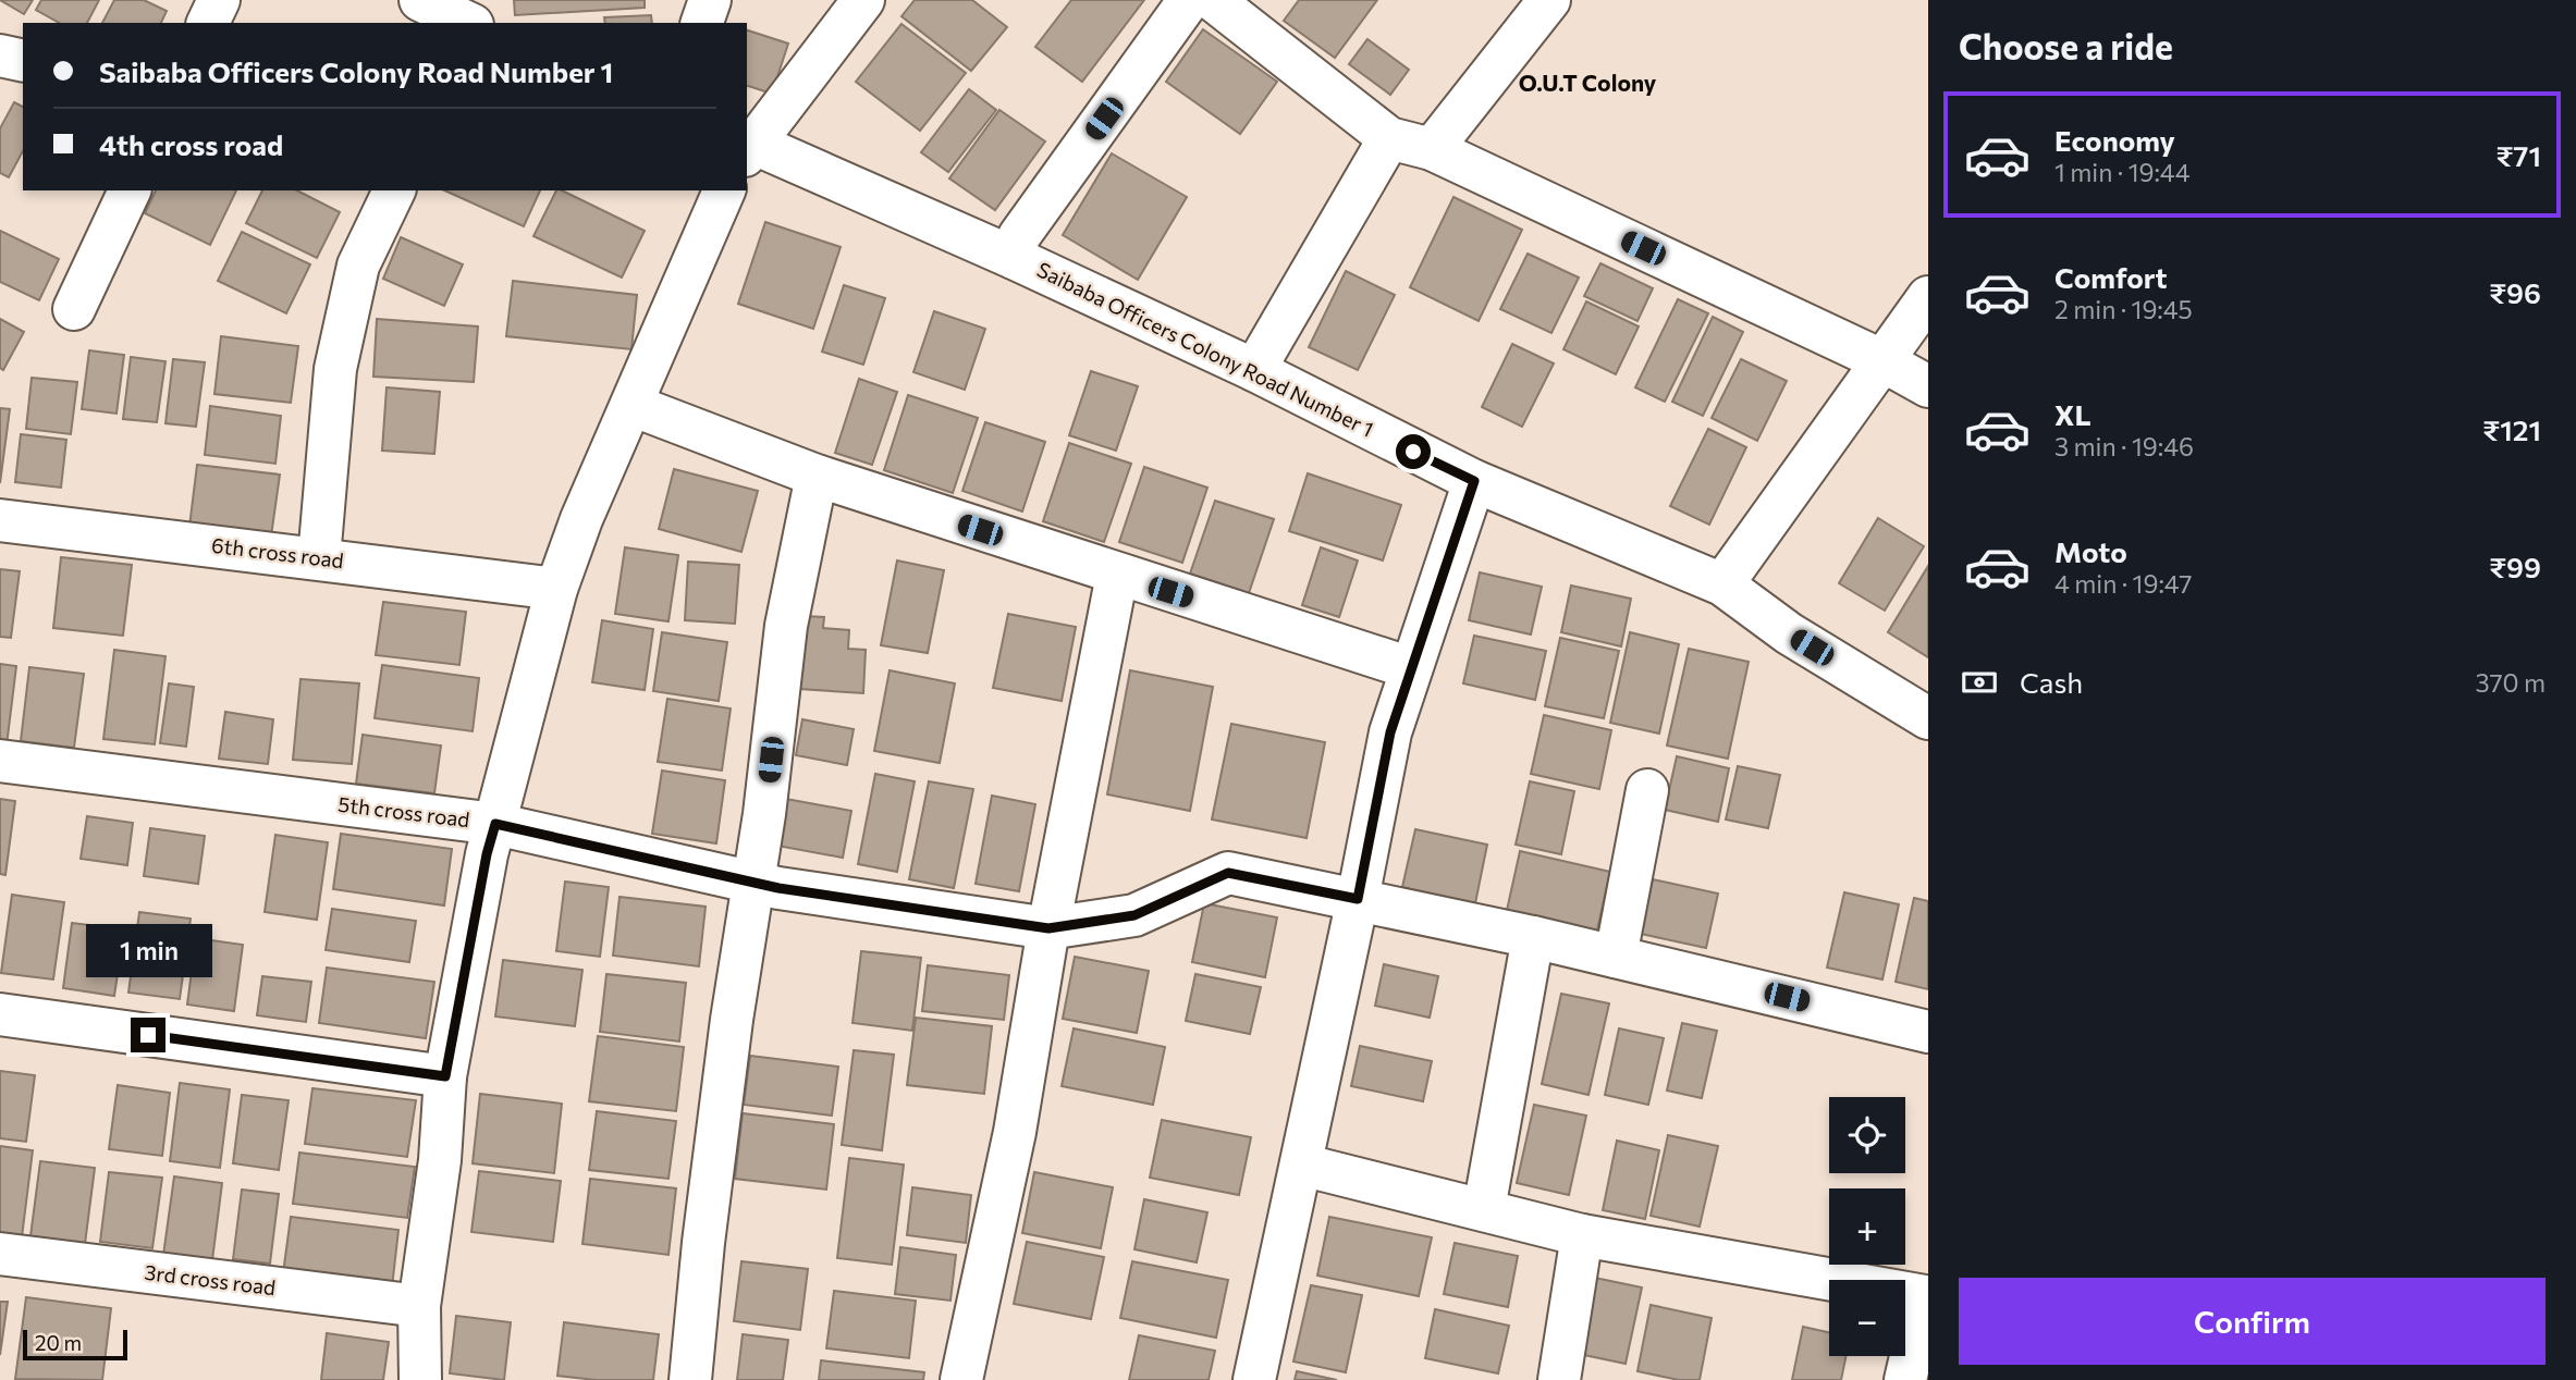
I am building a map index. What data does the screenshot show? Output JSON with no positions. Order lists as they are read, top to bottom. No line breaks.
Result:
{"streets":{"street":["Saibaba Officers Colony Road Number 1","6th cross road","5th cross road","3rd cross road"]},"districts":["O.U.T Colony"],"scale_bar":"20 m","page":{"heading":"Choose a ride","banner":["Saibaba Officers Colony Road Number 1","4th cross road"],"list":[{"name":"Economy","note":"1 min · 19:44","value":"₹71"},{"name":"Comfort","note":"2 min · 19:45","value":"₹96"},{"name":"XL","note":"3 min · 19:46","value":"₹121"},{"name":"Moto","note":"4 min · 19:47","value":"₹99"}],"pay":["Cash","370 m"],"bubble":"1 min","map_buttons":["+","−"],"buttons":"Confirm","scale":"20 m"}}
